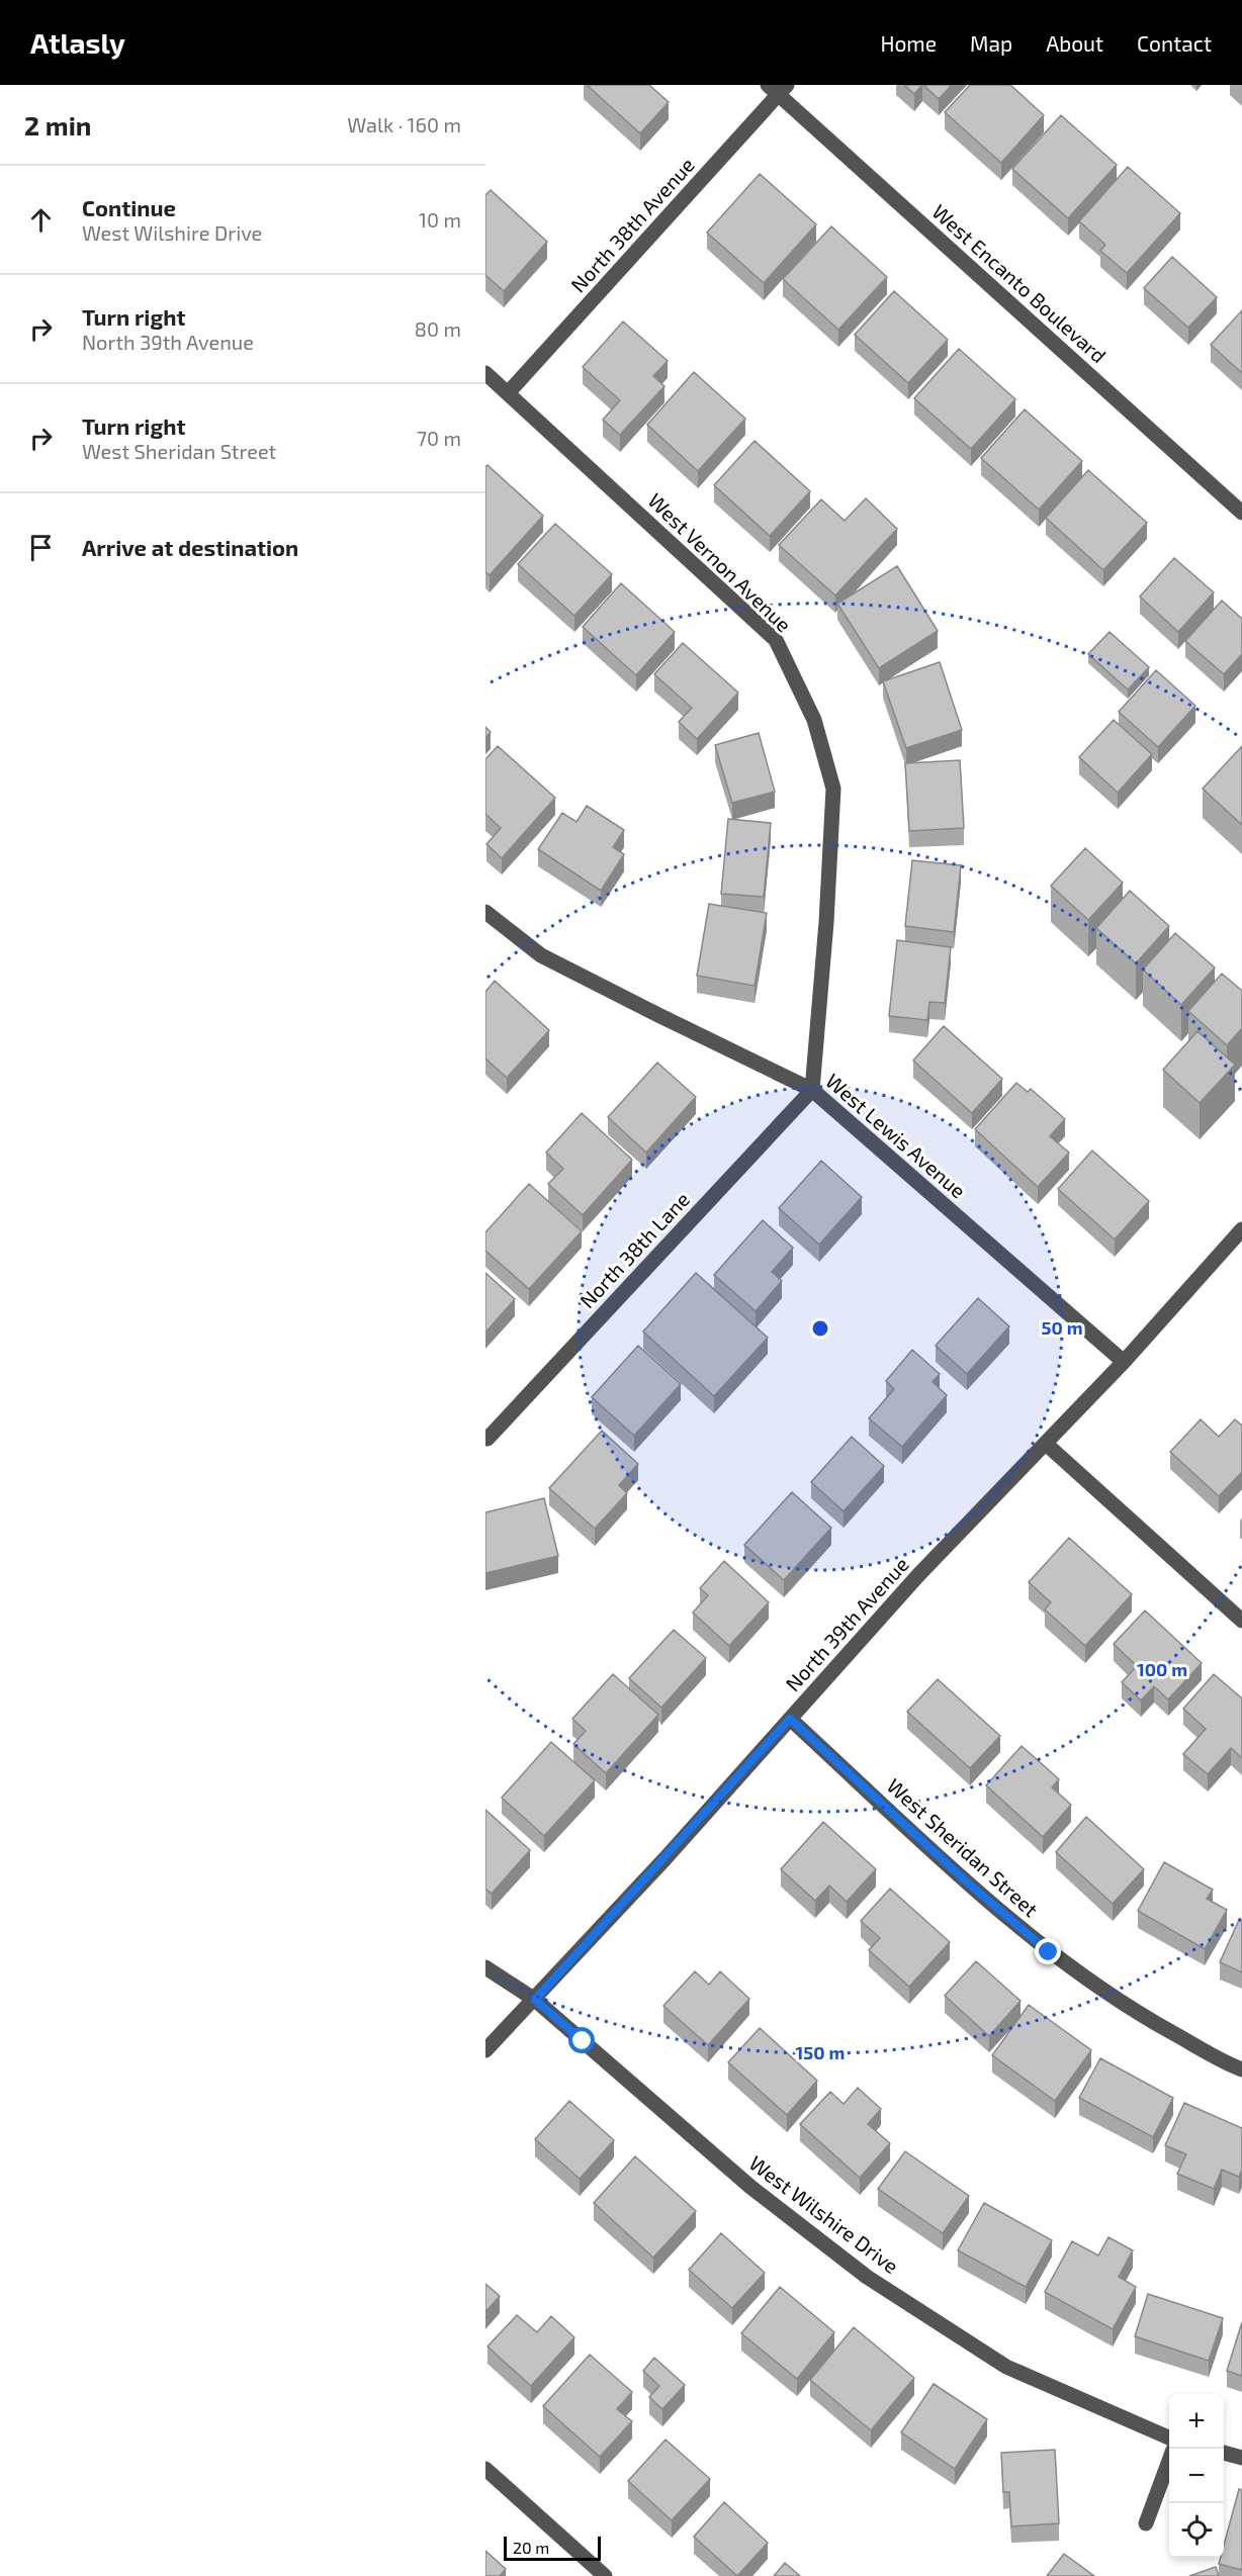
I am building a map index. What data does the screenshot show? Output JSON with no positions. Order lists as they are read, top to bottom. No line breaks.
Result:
{"streets":{"street":["North 38th Avenue","West Encanto Boulevard","West Vernon Avenue","West Lewis Avenue","North 38th Lane","North 39th Avenue","West Sheridan Street","West Wilshire Drive"]},"crossings":[["North 38th Avenue","West Encanto Boulevard"],["North 38th Avenue","West Vernon Avenue"],["West Vernon Avenue","West Lewis Avenue"],["West Vernon Avenue","North 38th Lane"],["West Lewis Avenue","North 38th Lane"],["West Lewis Avenue","North 39th Avenue"],["North 39th Avenue","West Sheridan Street"],["North 39th Avenue","West Wilshire Drive"]],"scale_bar":"20 m","page":{"header":"Atlasly","nav":["Home","Map","About","Contact"],"heading":["2 min","Walk · 160 m"],"list":[["Continue","West Wilshire Drive","10 m"],["Turn right","North 39th Avenue","80 m"],["Turn right","West Sheridan Street","70 m"],"Arrive at destination"],"map_buttons":["+","−"],"scale":"20 m"},"rings":["50 m","100 m","150 m"]}
